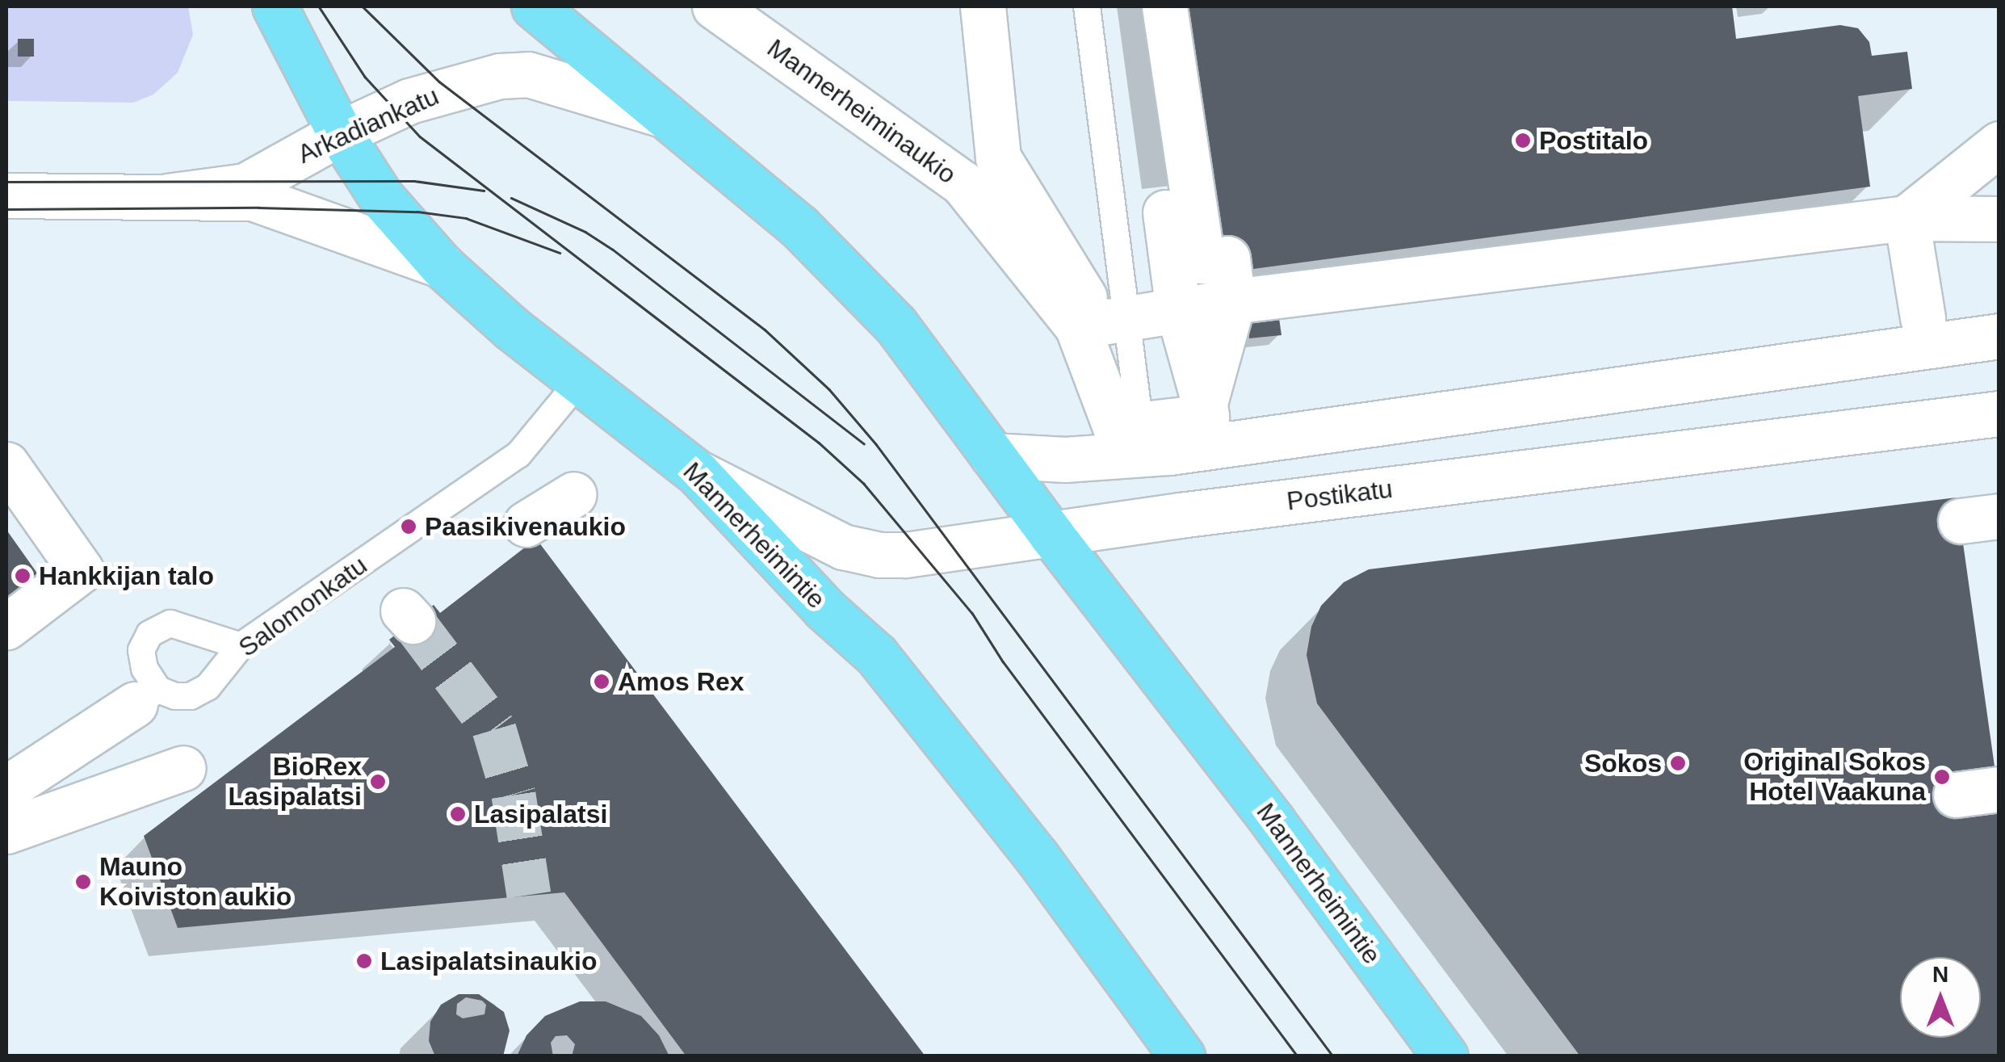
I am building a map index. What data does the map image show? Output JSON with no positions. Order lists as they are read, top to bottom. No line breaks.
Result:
{"streets":{"main road":["Mannerheimintie"],"street":["Mannerheiminaukio","Arkadiankatu","Postikatu"],"lane":["Salomonkatu"]},"crossings":[["Arkadiankatu","Mannerheimintie"],["Postikatu","Mannerheimintie"],["Mannerheimintie","Salomonkatu"]],"places":["Postitalo","Paasikivenaukio","Hankkijan talo","Amos Rex","Sokos","Original Sokos Hotel Vaakuna","BioRex Lasipalatsi","Lasipalatsi","Mauno Koiviston aukio","Lasipalatsinaukio"],"north":"top"}
